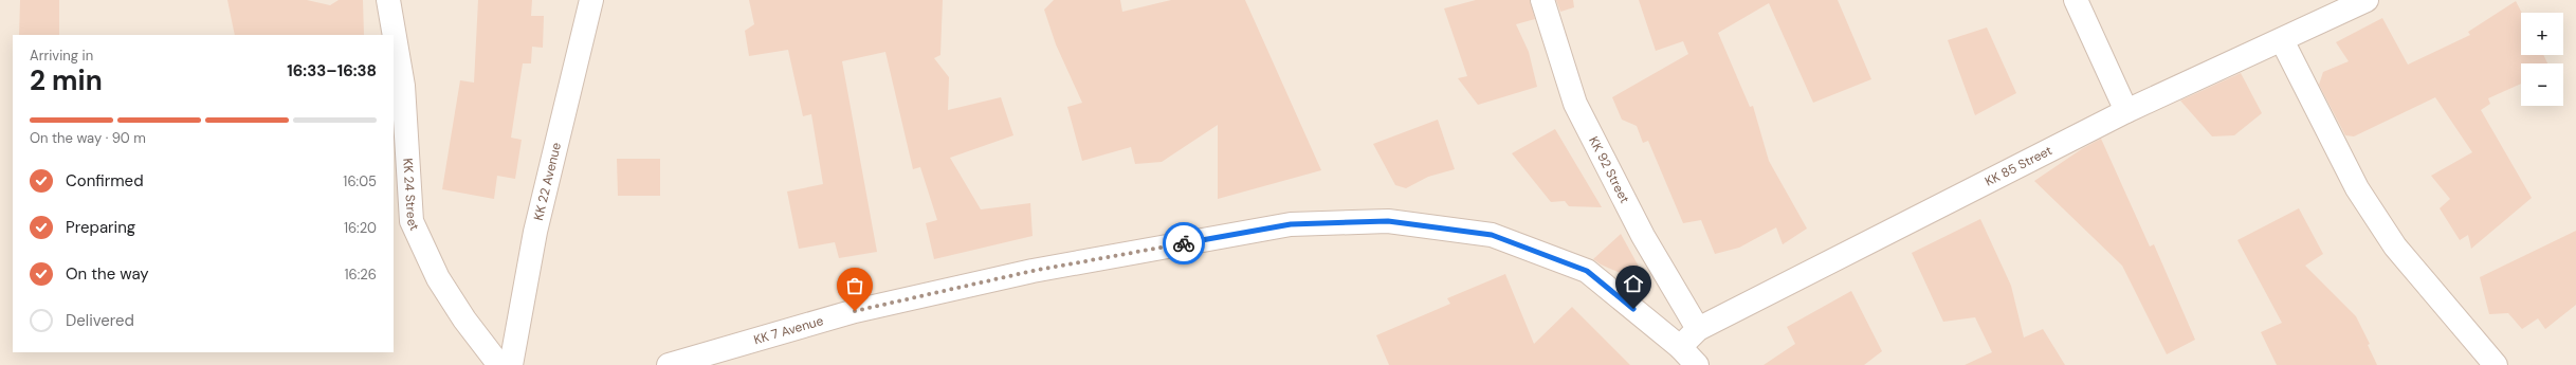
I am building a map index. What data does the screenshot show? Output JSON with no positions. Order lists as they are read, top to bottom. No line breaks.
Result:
{"streets":{"street":["KK 85 Street","KK 92 Street","KK 22 Avenue","KK 24 Street","KK 7 Avenue"]},"crossings":[["KK 85 Street","KK 92 Street"],["KK 85 Street","KK 7 Avenue"]],"page":{"map_buttons":["+","−"],"heading":["2 min","Arriving in","16:33–16:38"],"bar":"On the way · 90 m","list":[["Confirmed","16:05"],["Preparing","16:20"],["On the way","16:26"],"Delivered"]}}
